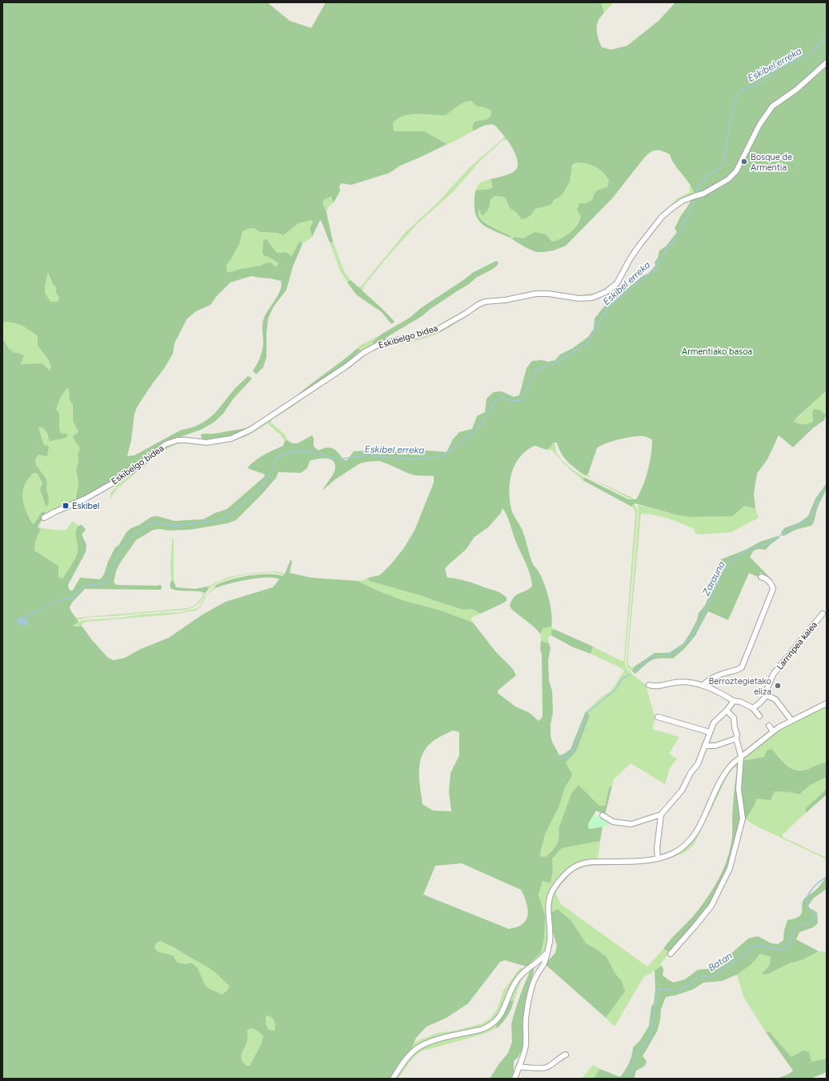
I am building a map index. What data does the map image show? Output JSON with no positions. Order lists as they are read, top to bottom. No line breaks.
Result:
{"streets":{"street":["Eskibelgo bidea","Larrinpea kalea"]},"water":["Eskibel erreka","Zarauna","Batan"],"parks":["Armentiako basoa"],"places":{"other":["Bosque de Armentia","Berroztegietako eliza"],"transit":["Eskibel"]}}
